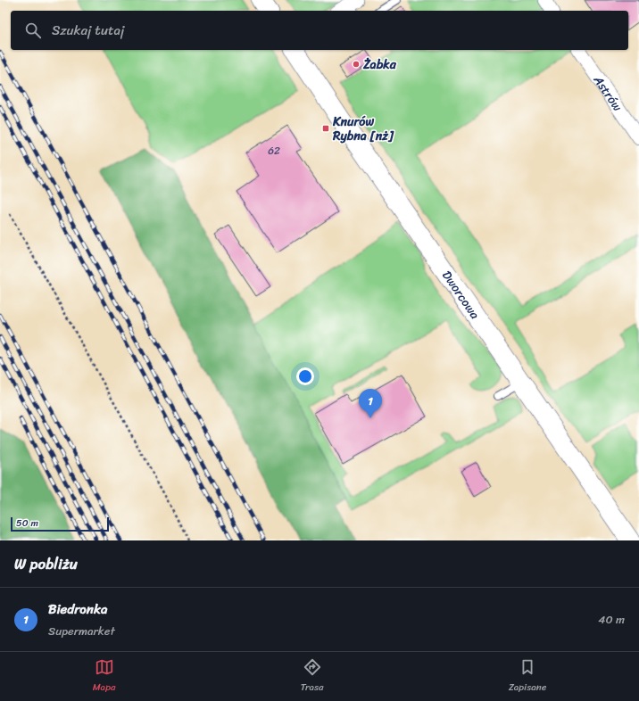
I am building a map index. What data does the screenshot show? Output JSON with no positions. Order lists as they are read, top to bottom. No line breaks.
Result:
{"streets":{"main road":["Dworcowa"],"street":["Astrów"]},"places":{"other":["Żabka"],"transit":["Knurów Rybna [nż]"]},"house_numbers":["62"],"scale_bar":"50 m","page":{"search":"Szukaj tutaj","pins":"1","scale":"50 m","heading":"W pobliżu","list":[{"mark":"1","name":"Biedronka","note":"Supermarket","value":"40 m"}],"nav":["Mapa","Trasa","Zapisane"]}}
